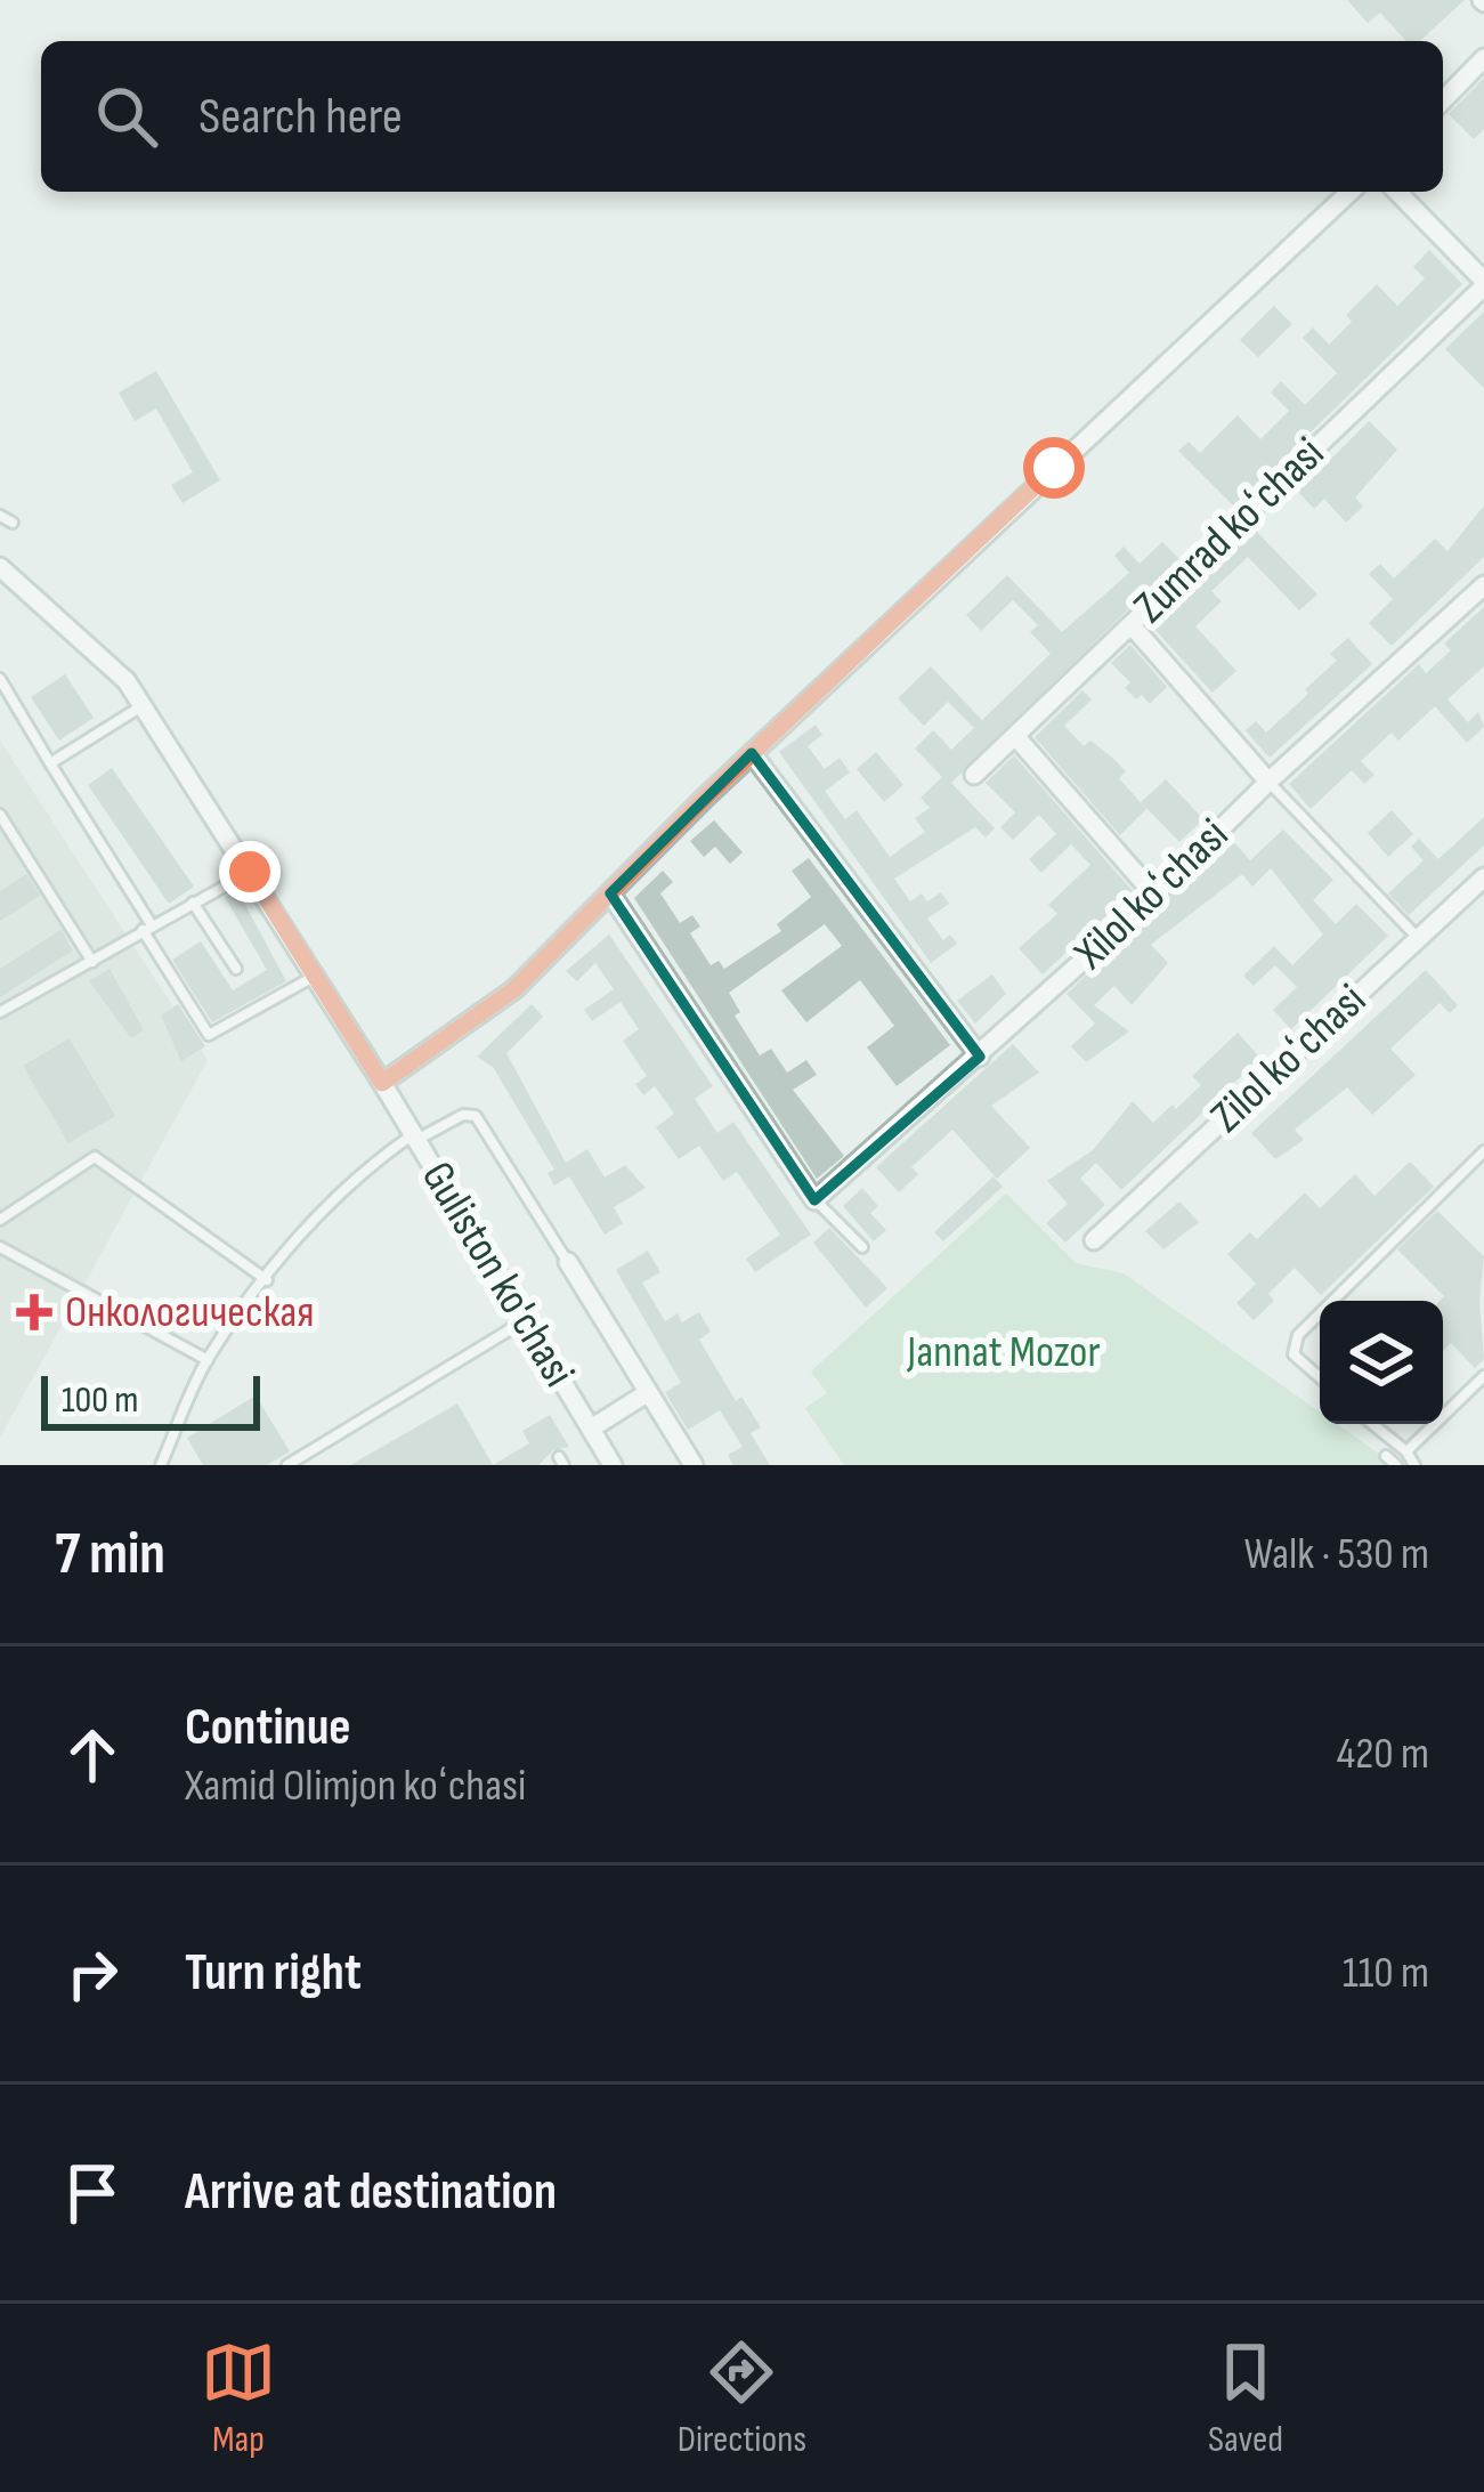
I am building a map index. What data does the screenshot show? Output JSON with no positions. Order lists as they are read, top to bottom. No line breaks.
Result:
{"streets":{"street":["Zumrad koʻchasi","Xilol koʻchasi","Zilol koʻchasi","Guliston ko'chasi"]},"parks":["Jannat Mozor"],"places":{"health":["Онкологическая"]},"scale_bar":"100 m","page":{"search":"Search here","scale":"100 m","heading":["7 min","Walk · 530 m"],"list":[["Continue","Xamid Olimjon koʻchasi","420 m"],["Turn right","110 m"],"Arrive at destination"],"nav":["Map","Directions","Saved"]}}
